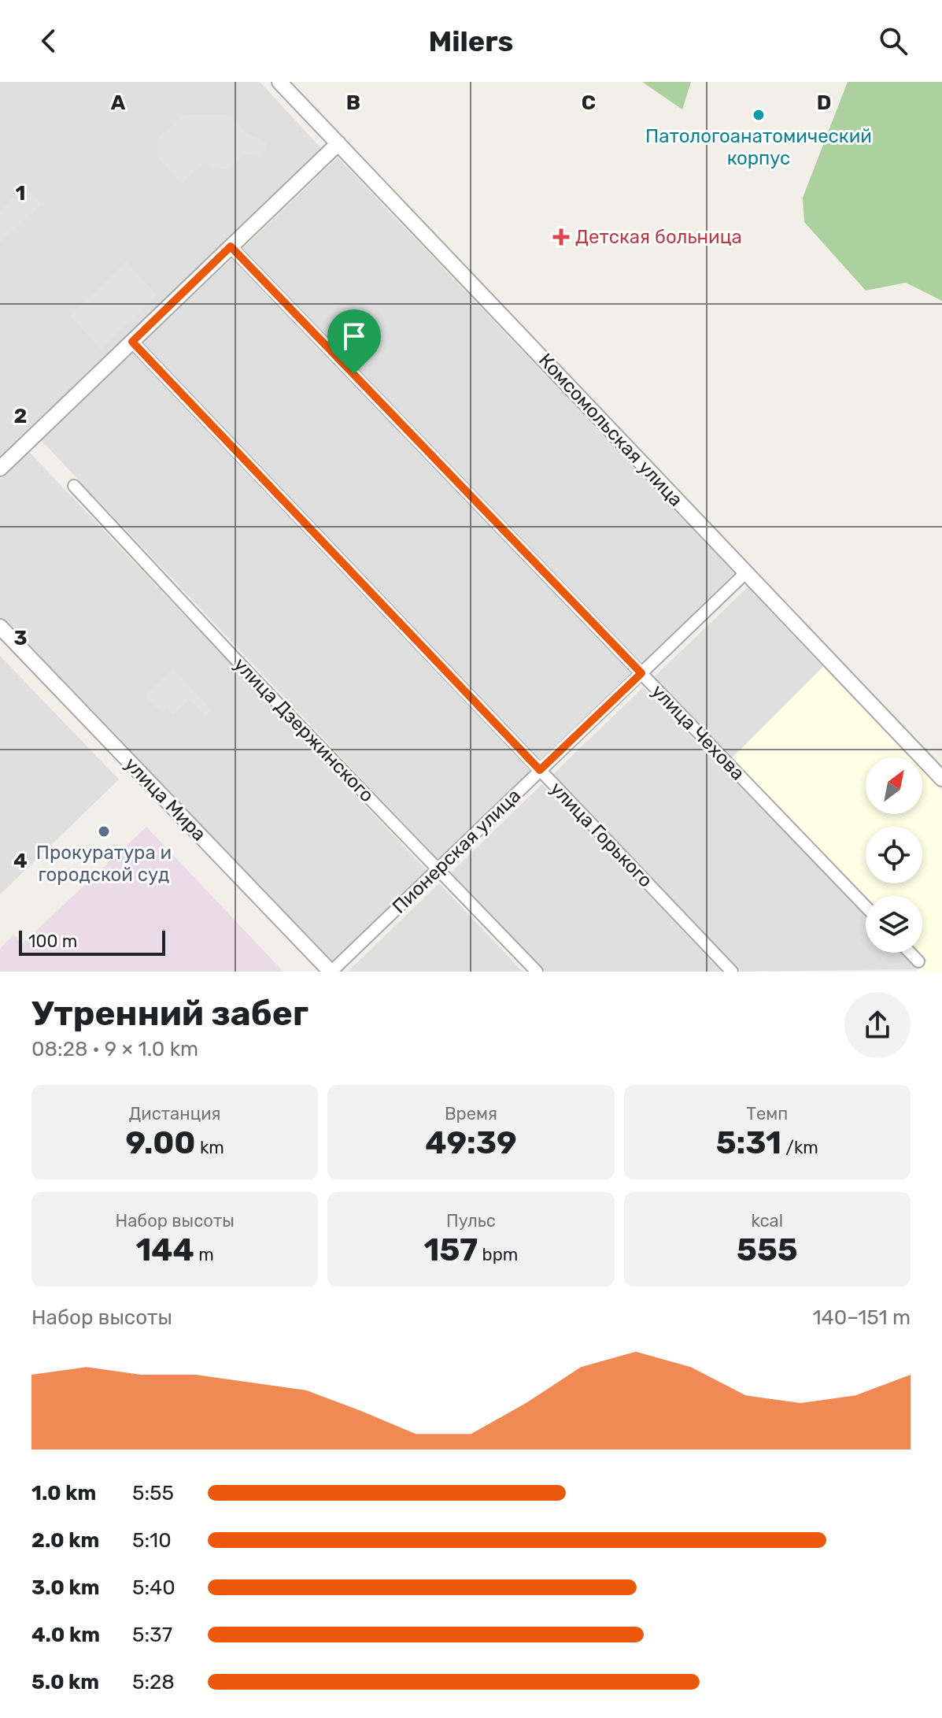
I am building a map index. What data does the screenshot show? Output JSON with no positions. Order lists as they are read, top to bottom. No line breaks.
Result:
{"streets":{"street":["Комсомольская улица","улица Дзержинского","улица Чехова","улица Мира","улица Горького","Пионерская улица"]},"crossings":[["Комсомольская улица","Пионерская улица"],["улица Дзержинского","Пионерская улица"],["улица Чехова","Пионерская улица"],["улица Мира","Пионерская улица"],["улица Горького","Пионерская улица"]],"places":{"other":["Патологоанатомический корпус","Прокуратура и городской суд"],"health":["Детская больница"]},"scale_bar":"100 m","north":"top right","page":{"header":"Milers","scale":"100 m","heading":["Утренний забег","08:28 · 9 × 1.0 km"],"stats":[["Дистанция","9.00 km"],["Время","49:39"],["Темп","5:31 /km"],["Набор высоты","144 m"],["Пульс","157 bpm"],["kcal","555"]],"chart":["Набор высоты","140–151 m"],"list":[{"name":"1.0 km","note":"5:55"},{"name":"2.0 km","note":"5:10"},{"name":"3.0 km","note":"5:40"},{"name":"4.0 km","note":"5:37"},{"name":"5.0 km","note":"5:28"}]},"grid":{"columns":["A","B","C","D"],"rows":["1","2","3","4"]}}
